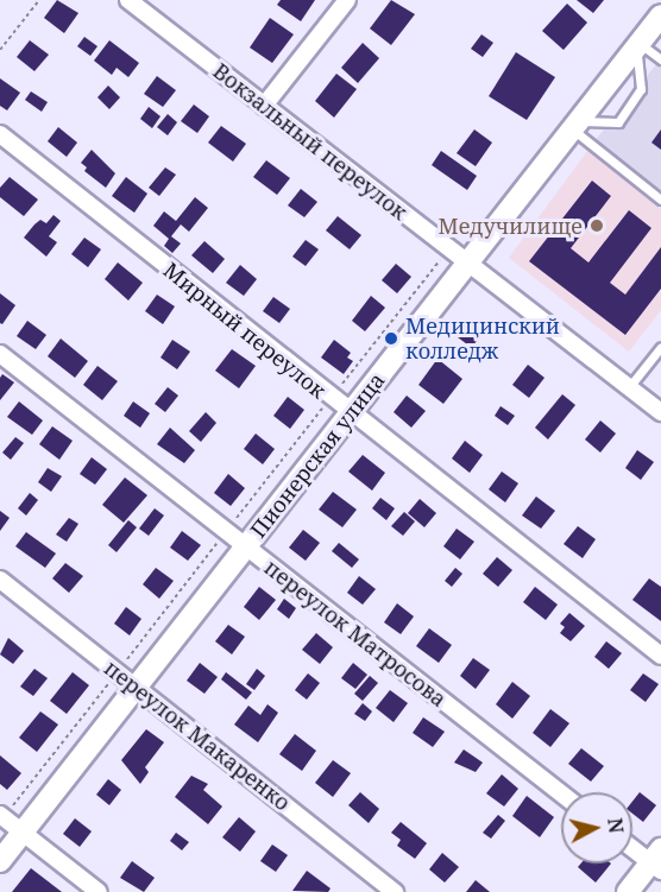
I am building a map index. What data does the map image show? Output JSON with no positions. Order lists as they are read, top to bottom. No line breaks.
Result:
{"streets":{"street":["Вокзальный переулок","Мирный переулок","Пионерская улица","переулок Матросова","переулок Макаренко"]},"crossings":[["Вокзальный переулок","Пионерская улица"],["Мирный переулок","Пионерская улица"],["Пионерская улица","переулок Матросова"],["Пионерская улица","переулок Макаренко"]],"places":["Медучилище","Медицинский колледж"],"north":"right"}
